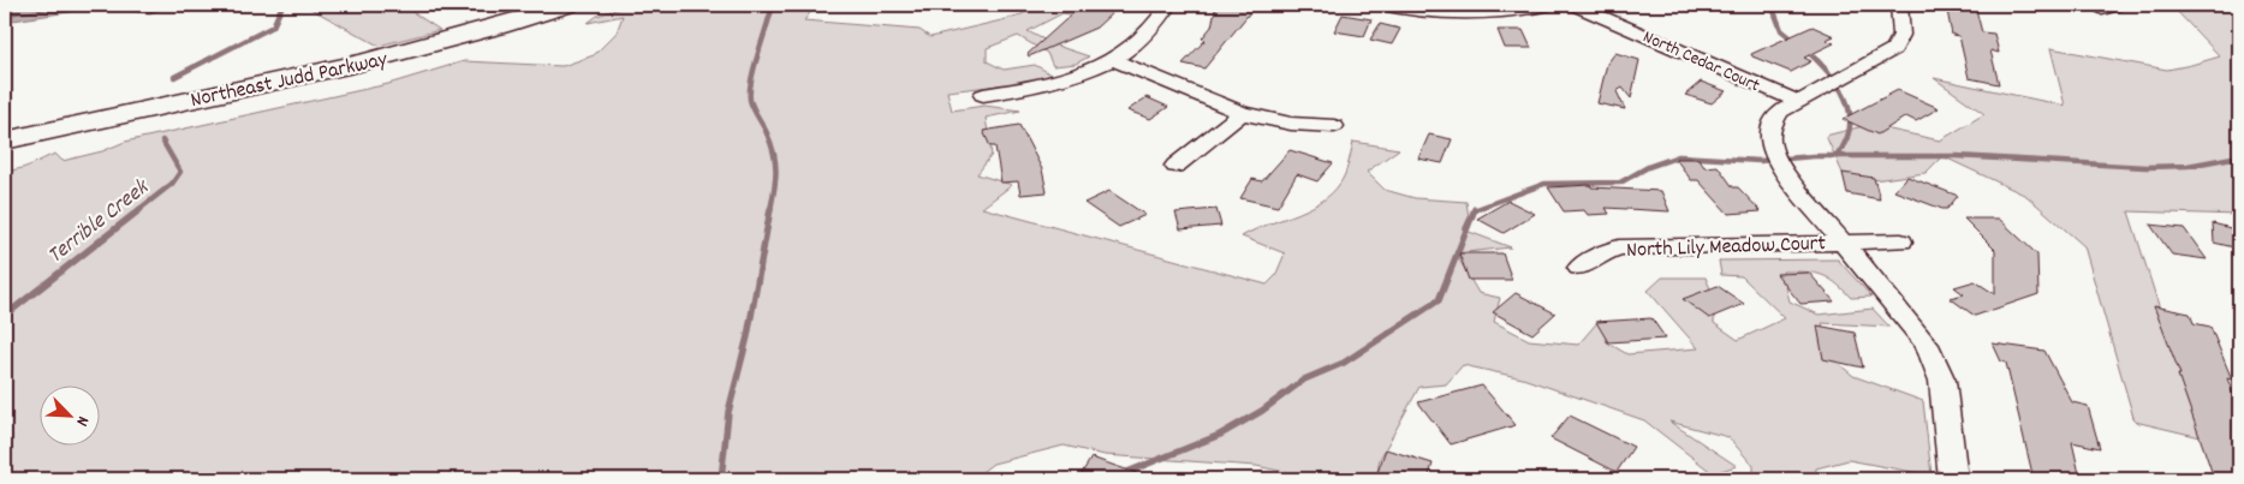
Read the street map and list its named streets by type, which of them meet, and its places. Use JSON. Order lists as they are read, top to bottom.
{
  "streets": {
    "highway": ["Northeast Judd Parkway"],
    "street": ["North Cedar Court", "North Lily Meadow Court"]
  },
  "water": ["Terrible Creek"],
  "north": "bottom right"
}
